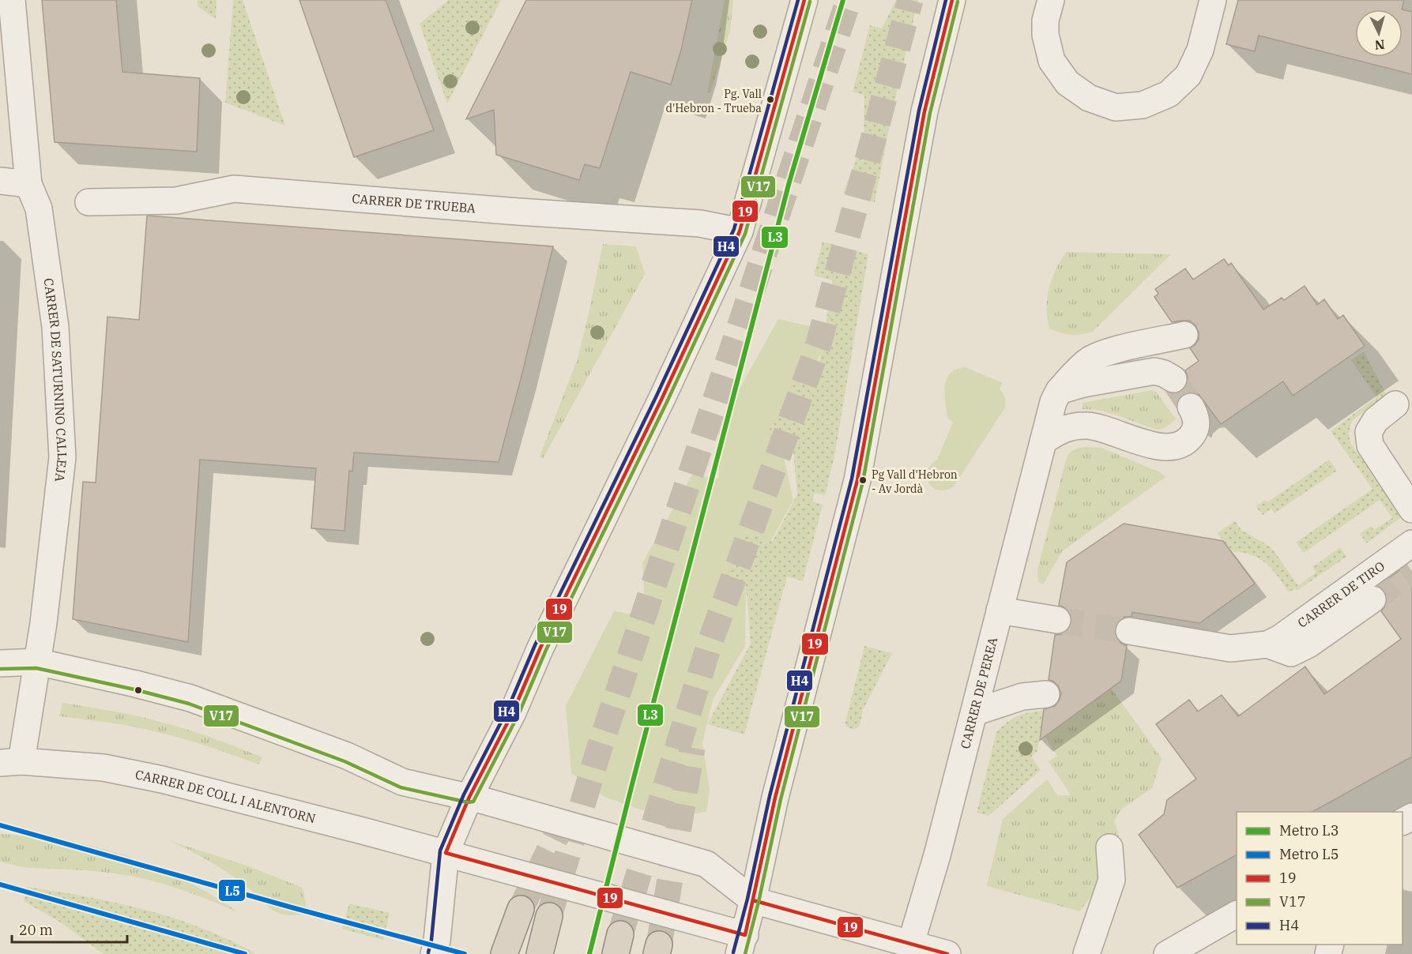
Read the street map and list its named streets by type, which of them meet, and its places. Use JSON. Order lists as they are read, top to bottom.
{
  "streets": {
    "street": [
      "CARRER DE TRUEBA",
      "CARRER DE SATURNINO CALLEJA",
      "CARRER DE TIRO",
      "CARRER DE PEREA",
      "CARRER DE COLL I ALENTORN"
    ]
  },
  "crossings": [
    ["CARRER DE SATURNINO CALLEJA", "CARRER DE COLL I ALENTORN"]
  ],
  "places": ["Pg. Vall d'Hebron - Trueba", "Pg Vall d'Hebron - Av Jordà"],
  "lines": [
    "metro line L3",
    "transit line 19",
    "transit line H4",
    "transit line V17",
    "metro line L5"
  ],
  "legend": [
    "Metro L3",
    "Metro L5",
    "19",
    "V17",
    "H4"
  ],
  "scale_bar": "20 m",
  "north": "bottom"
}
